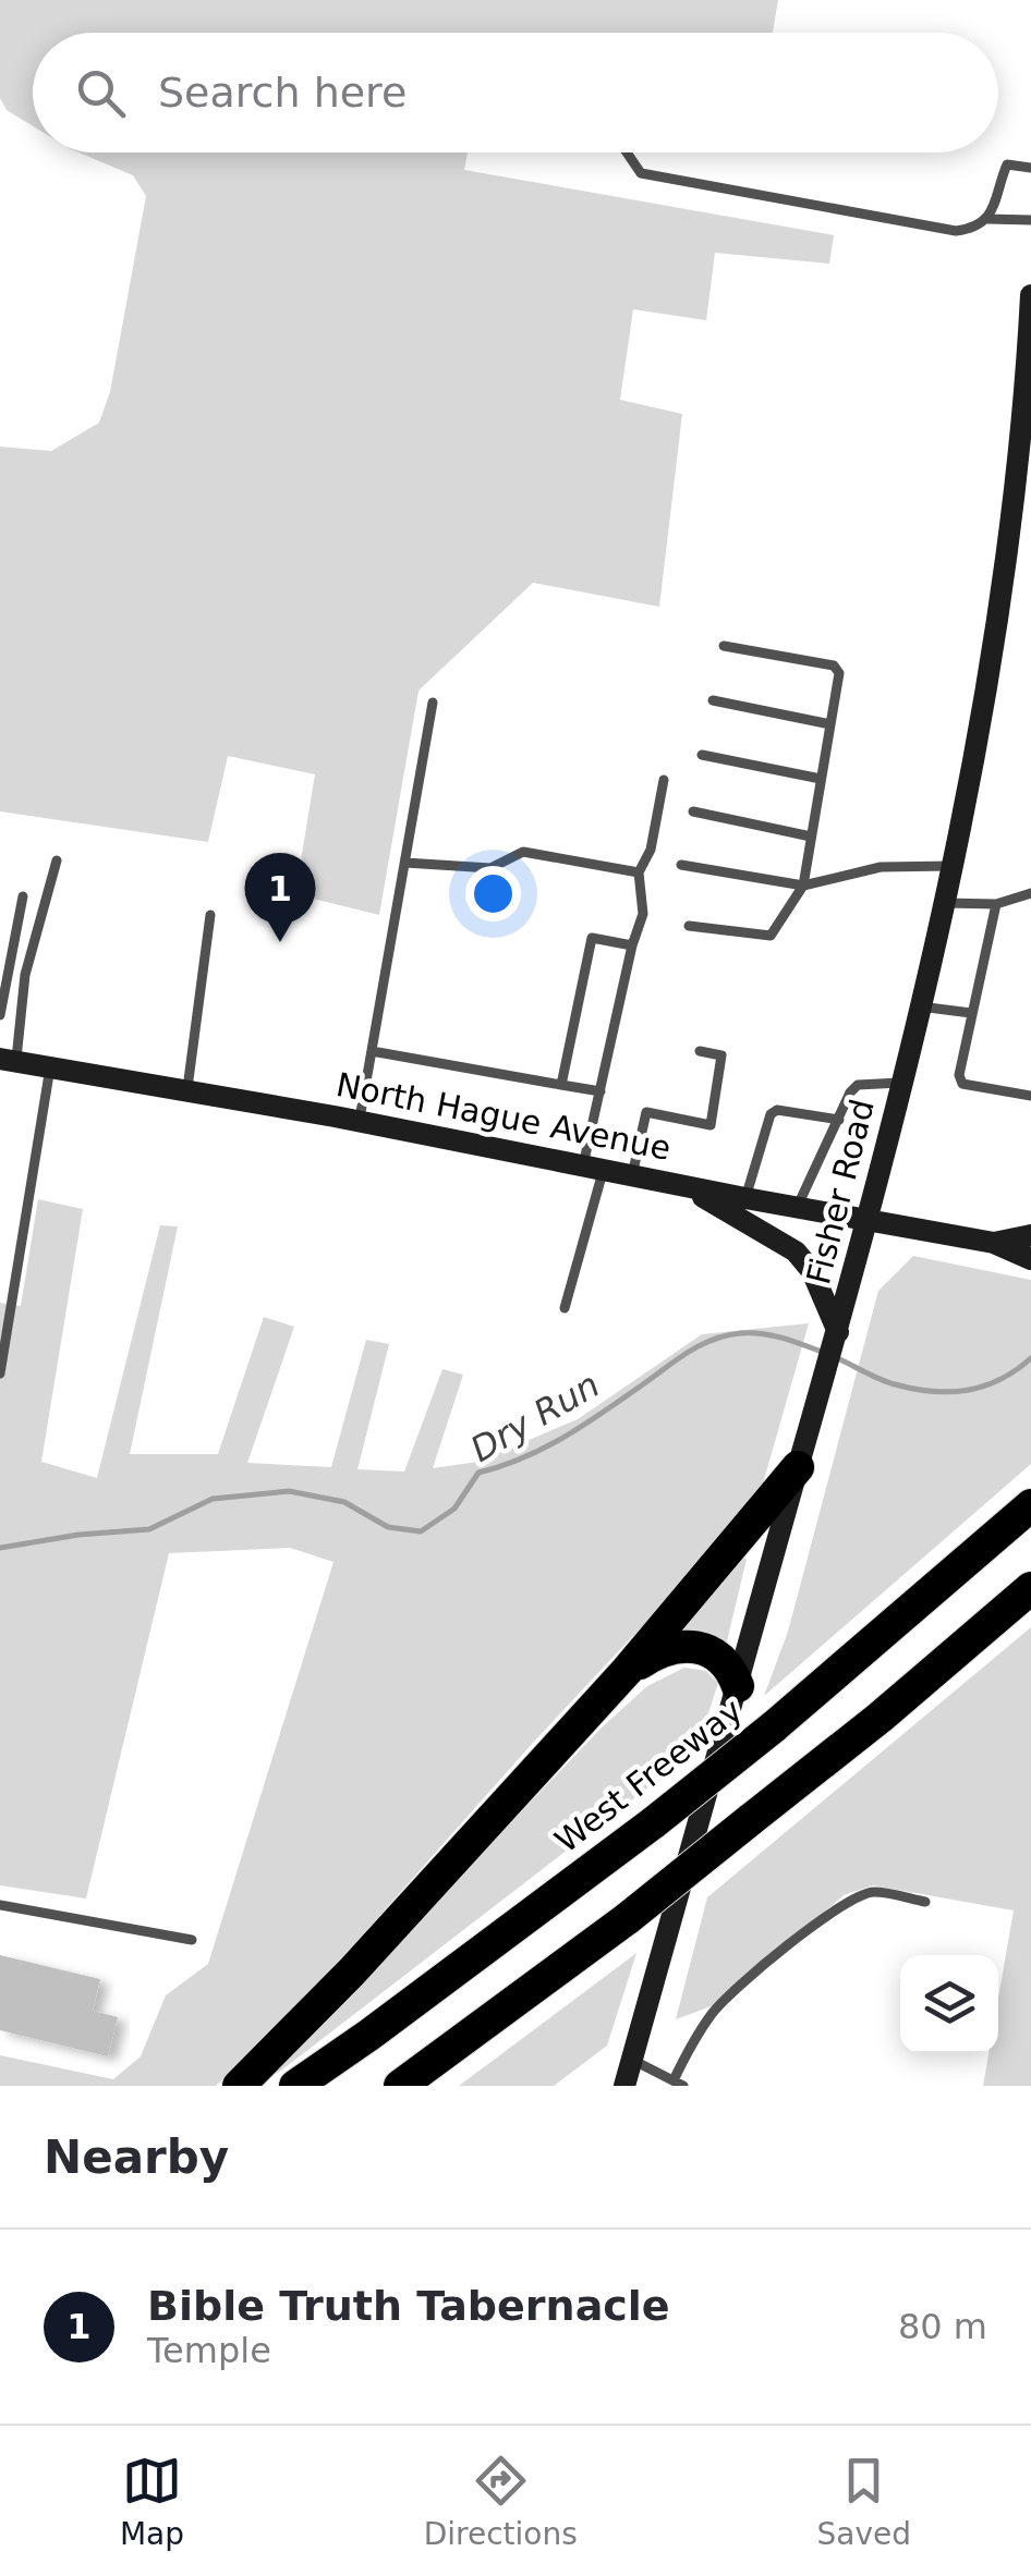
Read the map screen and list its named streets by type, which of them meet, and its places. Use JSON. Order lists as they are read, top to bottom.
{
  "streets": {
    "highway": ["West Freeway"],
    "main road": ["North Hague Avenue", "Fisher Road"]
  },
  "crossings": [
    ["North Hague Avenue", "Fisher Road"]
  ],
  "water": ["Dry Run"],
  "page": {
    "search": "Search here",
    "pins": "1",
    "heading": "Nearby",
    "list": [
      {
        "mark": "1",
        "name": "Bible Truth Tabernacle",
        "note": "Temple",
        "value": "80 m"
      }
    ],
    "nav": ["Map", "Directions", "Saved"]
  }
}
